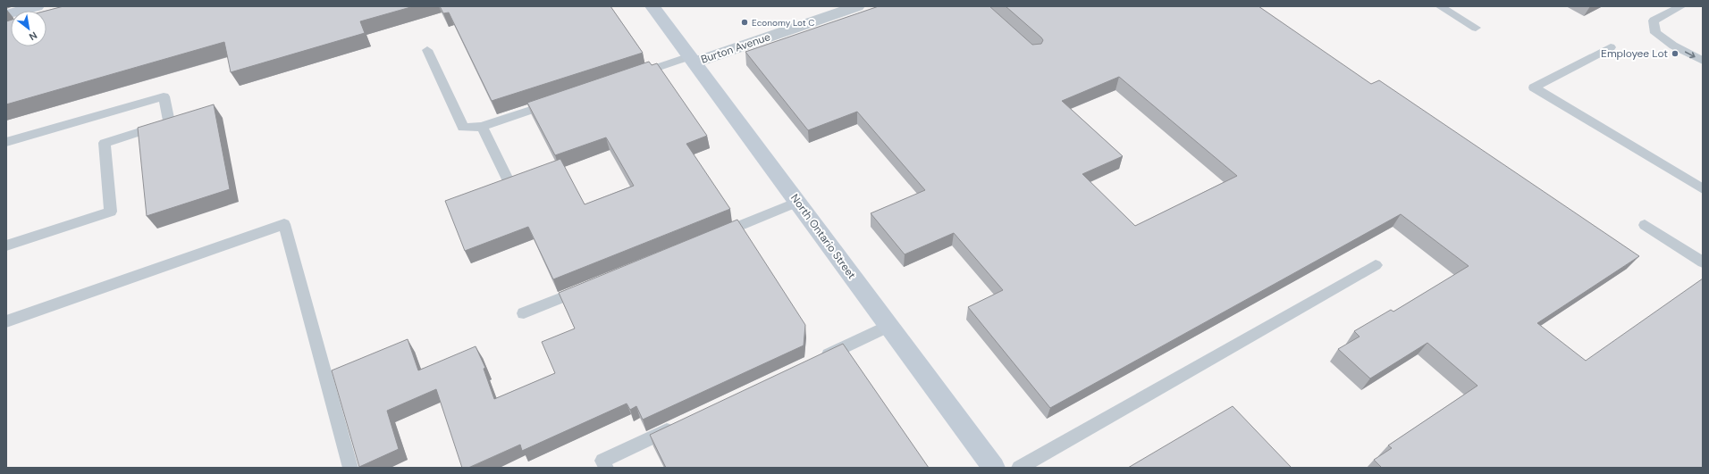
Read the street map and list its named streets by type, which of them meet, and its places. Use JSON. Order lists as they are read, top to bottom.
{
  "streets": {
    "street": ["Burton Avenue", "North Ontario Street"]
  },
  "crossings": [
    ["Burton Avenue", "North Ontario Street"]
  ],
  "places": ["Economy Lot C", "Employee Lot"],
  "north": "bottom right"
}
